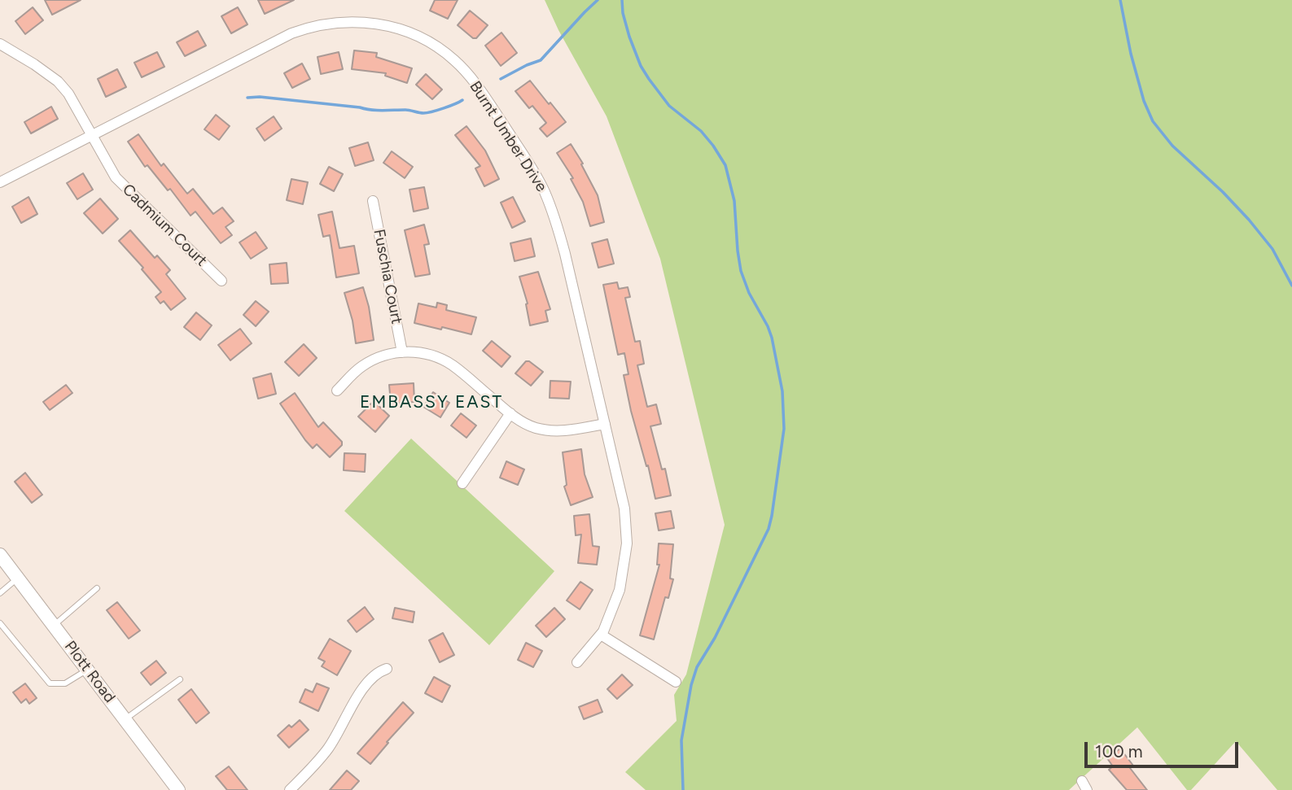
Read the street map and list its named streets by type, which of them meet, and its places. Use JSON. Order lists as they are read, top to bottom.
{
  "streets": {
    "street": [
      "Burnt Umber Drive",
      "Cadmium Court",
      "Fuschia Court",
      "Plott Road"
    ]
  },
  "crossings": [
    ["Burnt Umber Drive", "Cadmium Court"]
  ],
  "districts": ["EMBASSY EAST"],
  "scale_bar": "100 m"
}
